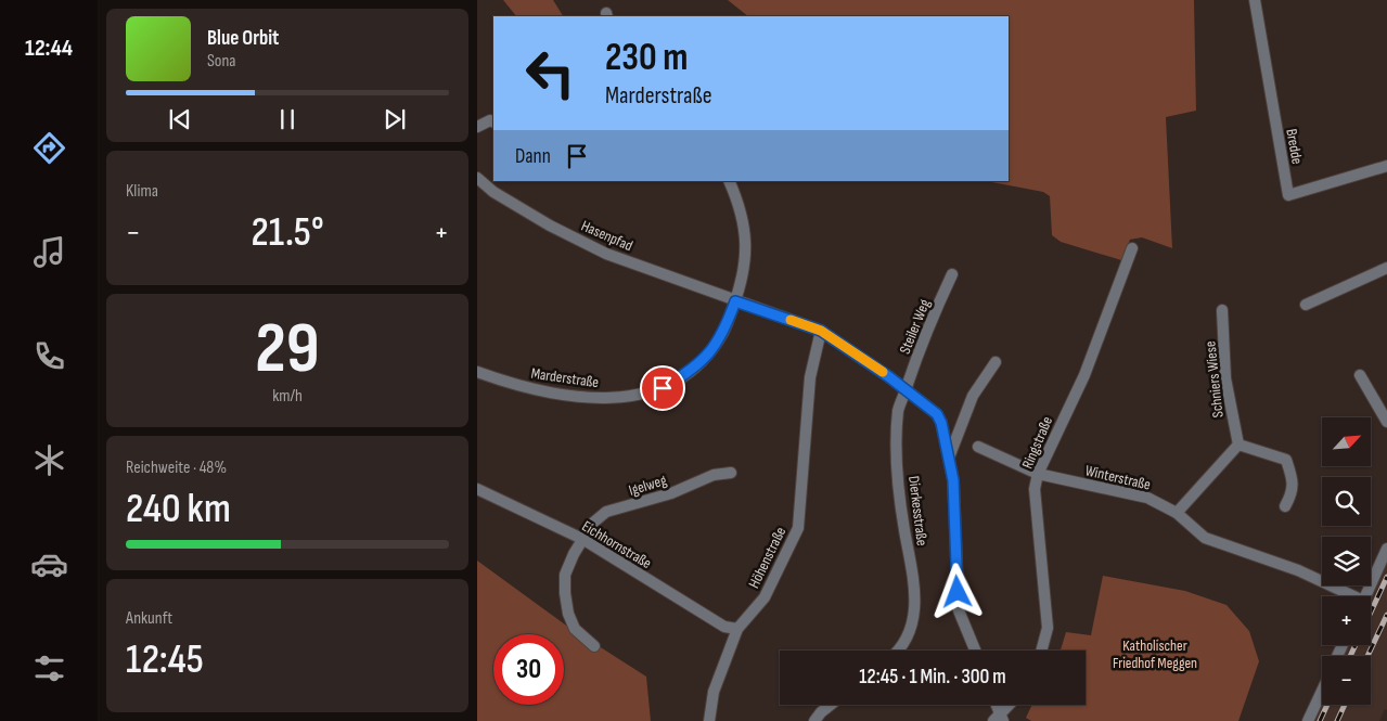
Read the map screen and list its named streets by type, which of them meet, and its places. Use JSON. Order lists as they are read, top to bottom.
{
  "streets": {
    "street": [
      "Bredde",
      "Hasenpfad",
      "Steiler Weg",
      "Marderstraße",
      "Schniers Wiese",
      "Ringstraße",
      "Winterstraße",
      "Igelweg",
      "Dierkesstraße",
      "Eichhornstraße",
      "Höhenstraße"
    ]
  },
  "crossings": [
    ["Hasenpfad", "Steiler Weg"],
    ["Hasenpfad", "Marderstraße"],
    ["Hasenpfad", "Dierkesstraße"],
    ["Hasenpfad", "Höhenstraße"],
    ["Steiler Weg", "Dierkesstraße"],
    ["Ringstraße", "Winterstraße"],
    ["Igelweg", "Eichhornstraße"],
    ["Eichhornstraße", "Höhenstraße"]
  ],
  "parks": ["Katholischer Friedhof Meggen"],
  "north": "top right",
  "page": {
    "tabs": "12:44",
    "song": ["Blue Orbit", "Sona"],
    "turn": ["230 m", "Marderstraße"],
    "then": "Dann",
    "tile": [
      "Klima",
      ["29", "km/h"],
      ["Reichweite · 48%", "240 km"],
      ["Ankunft", "12:45"]
    ],
    "heat": ["−", "21.5°", "+"],
    "map_buttons": ["+", "−"],
    "limit": "30",
    "trip": "12:45 · 1 Min. · 300 m"
  }
}
